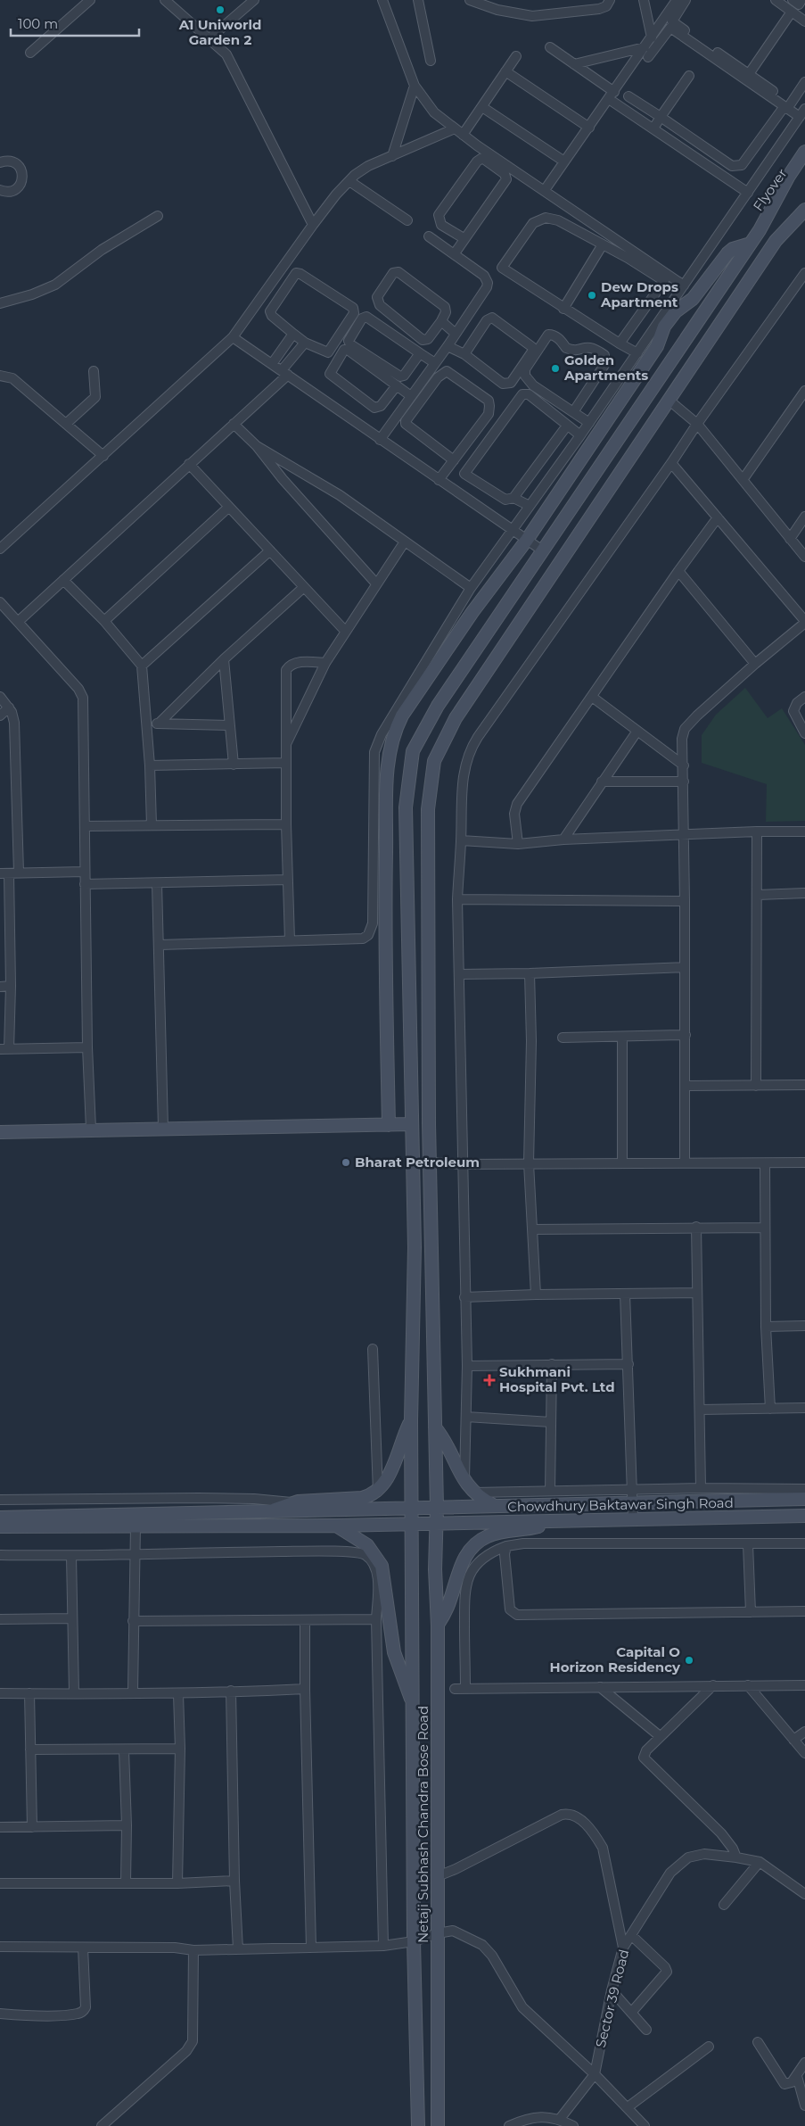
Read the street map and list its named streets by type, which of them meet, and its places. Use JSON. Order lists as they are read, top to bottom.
{
  "streets": {
    "main road": ["Flyover", "Chowdhury Baktawar Singh Road", "Netaji Subhash Chandra Bose Road"],
    "street": ["Sector 39 Road"]
  },
  "crossings": [
    ["Flyover", "Netaji Subhash Chandra Bose Road"],
    ["Chowdhury Baktawar Singh Road", "Netaji Subhash Chandra Bose Road"]
  ],
  "places": {
    "other": [
      "A1 Uniworld Garden 2",
      "Dew Drops Apartment",
      "Golden Apartments",
      "Bharat Petroleum",
      "Capital O Horizon Residency"
    ],
    "health": ["Sukhmani Hospital Pvt. Ltd"]
  },
  "scale_bar": "100 m"
}
